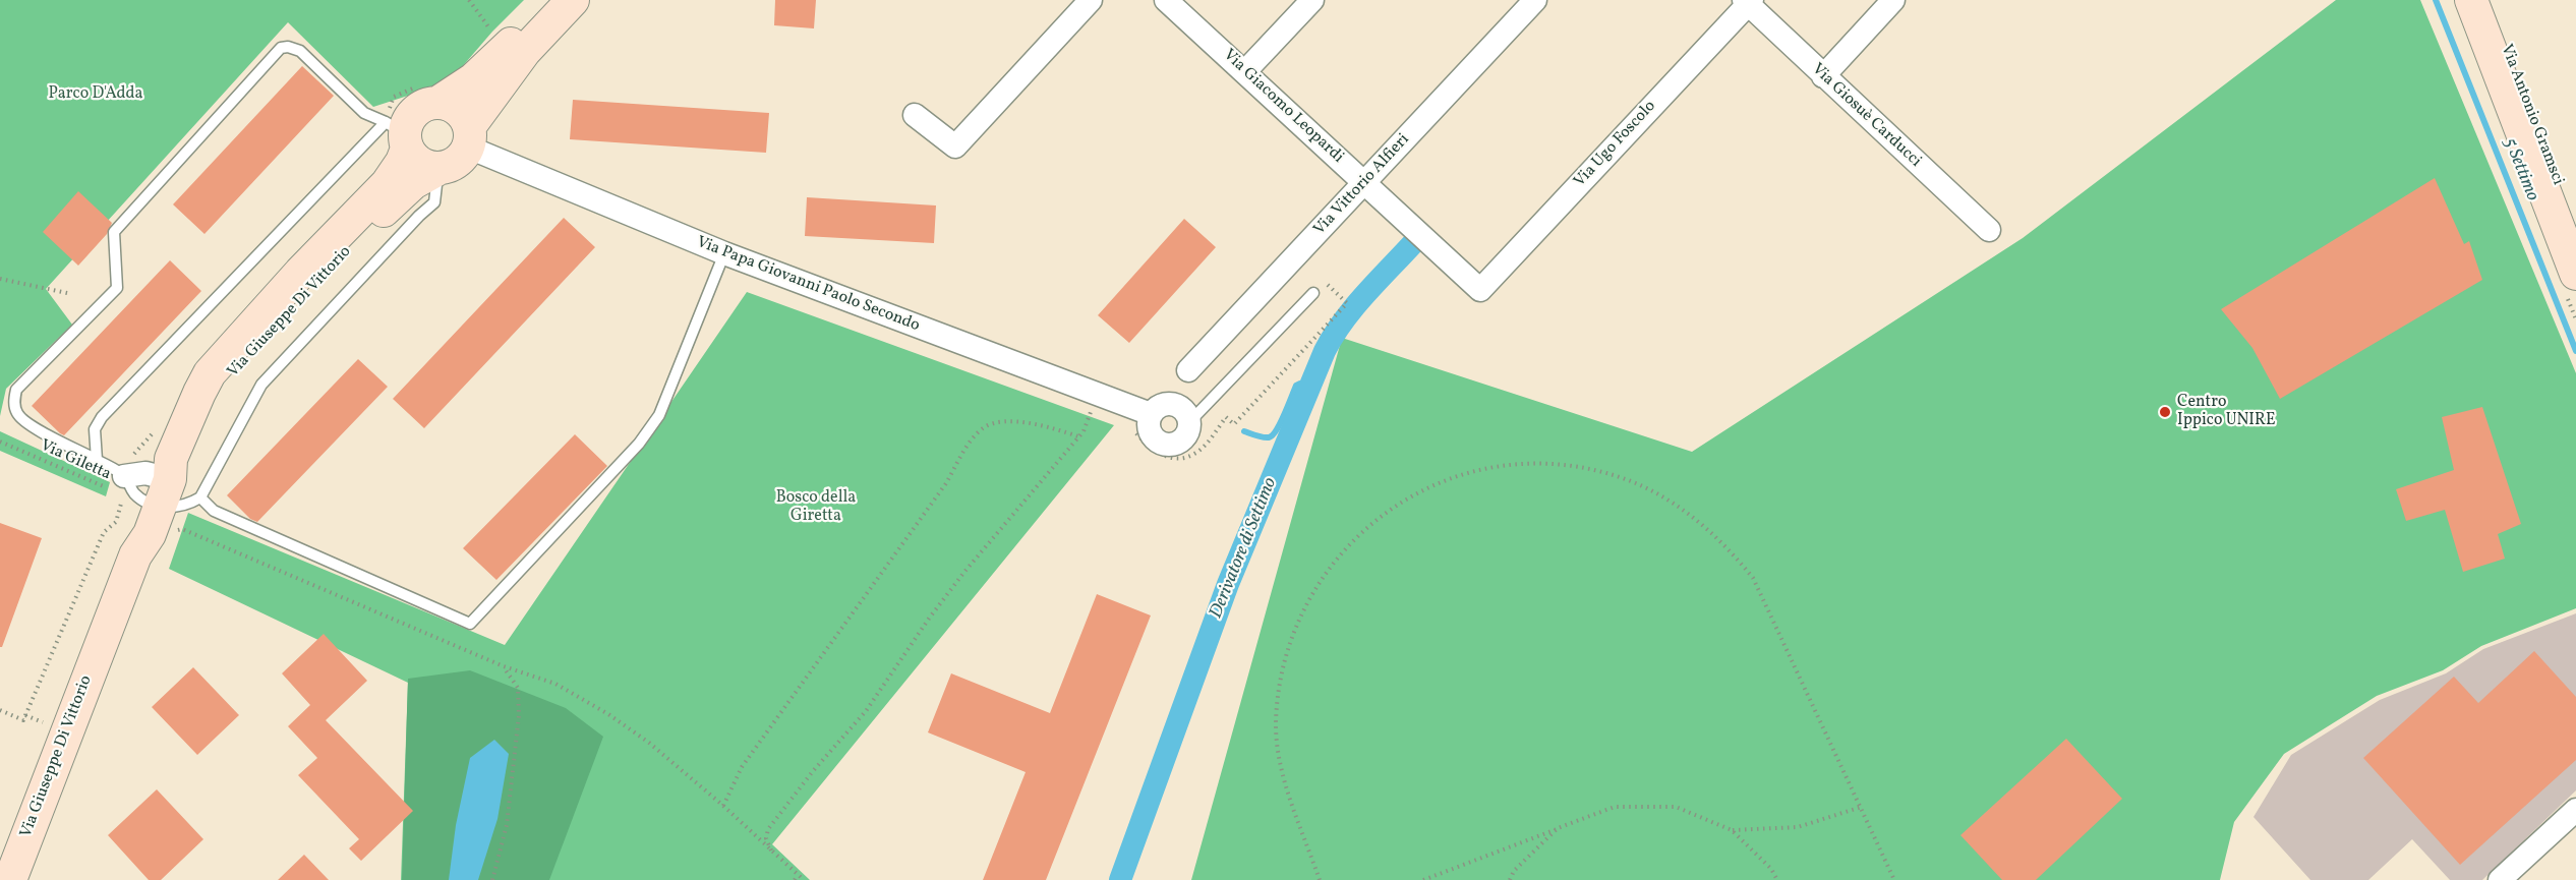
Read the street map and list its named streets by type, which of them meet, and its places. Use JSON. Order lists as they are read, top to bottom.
{
  "streets": {
    "street": [
      "Via Giacomo Leopardi",
      "Via Antonio Gramsci",
      "Via Giosuè Carducci",
      "Via Ugo Foscolo",
      "Via Vittorio Alfieri",
      "Via Papa Giovanni Paolo Secondo",
      "Via Giuseppe Di Vittorio"
    ],
    "path": ["Via Giletta"]
  },
  "crossings": [
    ["Via Giacomo Leopardi", "Via Ugo Foscolo"],
    ["Via Giacomo Leopardi", "Via Vittorio Alfieri"],
    ["Via Giosuè Carducci", "Via Ugo Foscolo"],
    ["Via Papa Giovanni Paolo Secondo", "Via Giuseppe Di Vittorio"],
    ["Via Giuseppe Di Vittorio", "Via Giletta"]
  ],
  "water": ["5 Settimo", "Derivatore di Settimo"],
  "parks": ["Parco D'Adda", "Bosco della Giretta"],
  "places": ["Centro Ippico UNIRE"]
}
